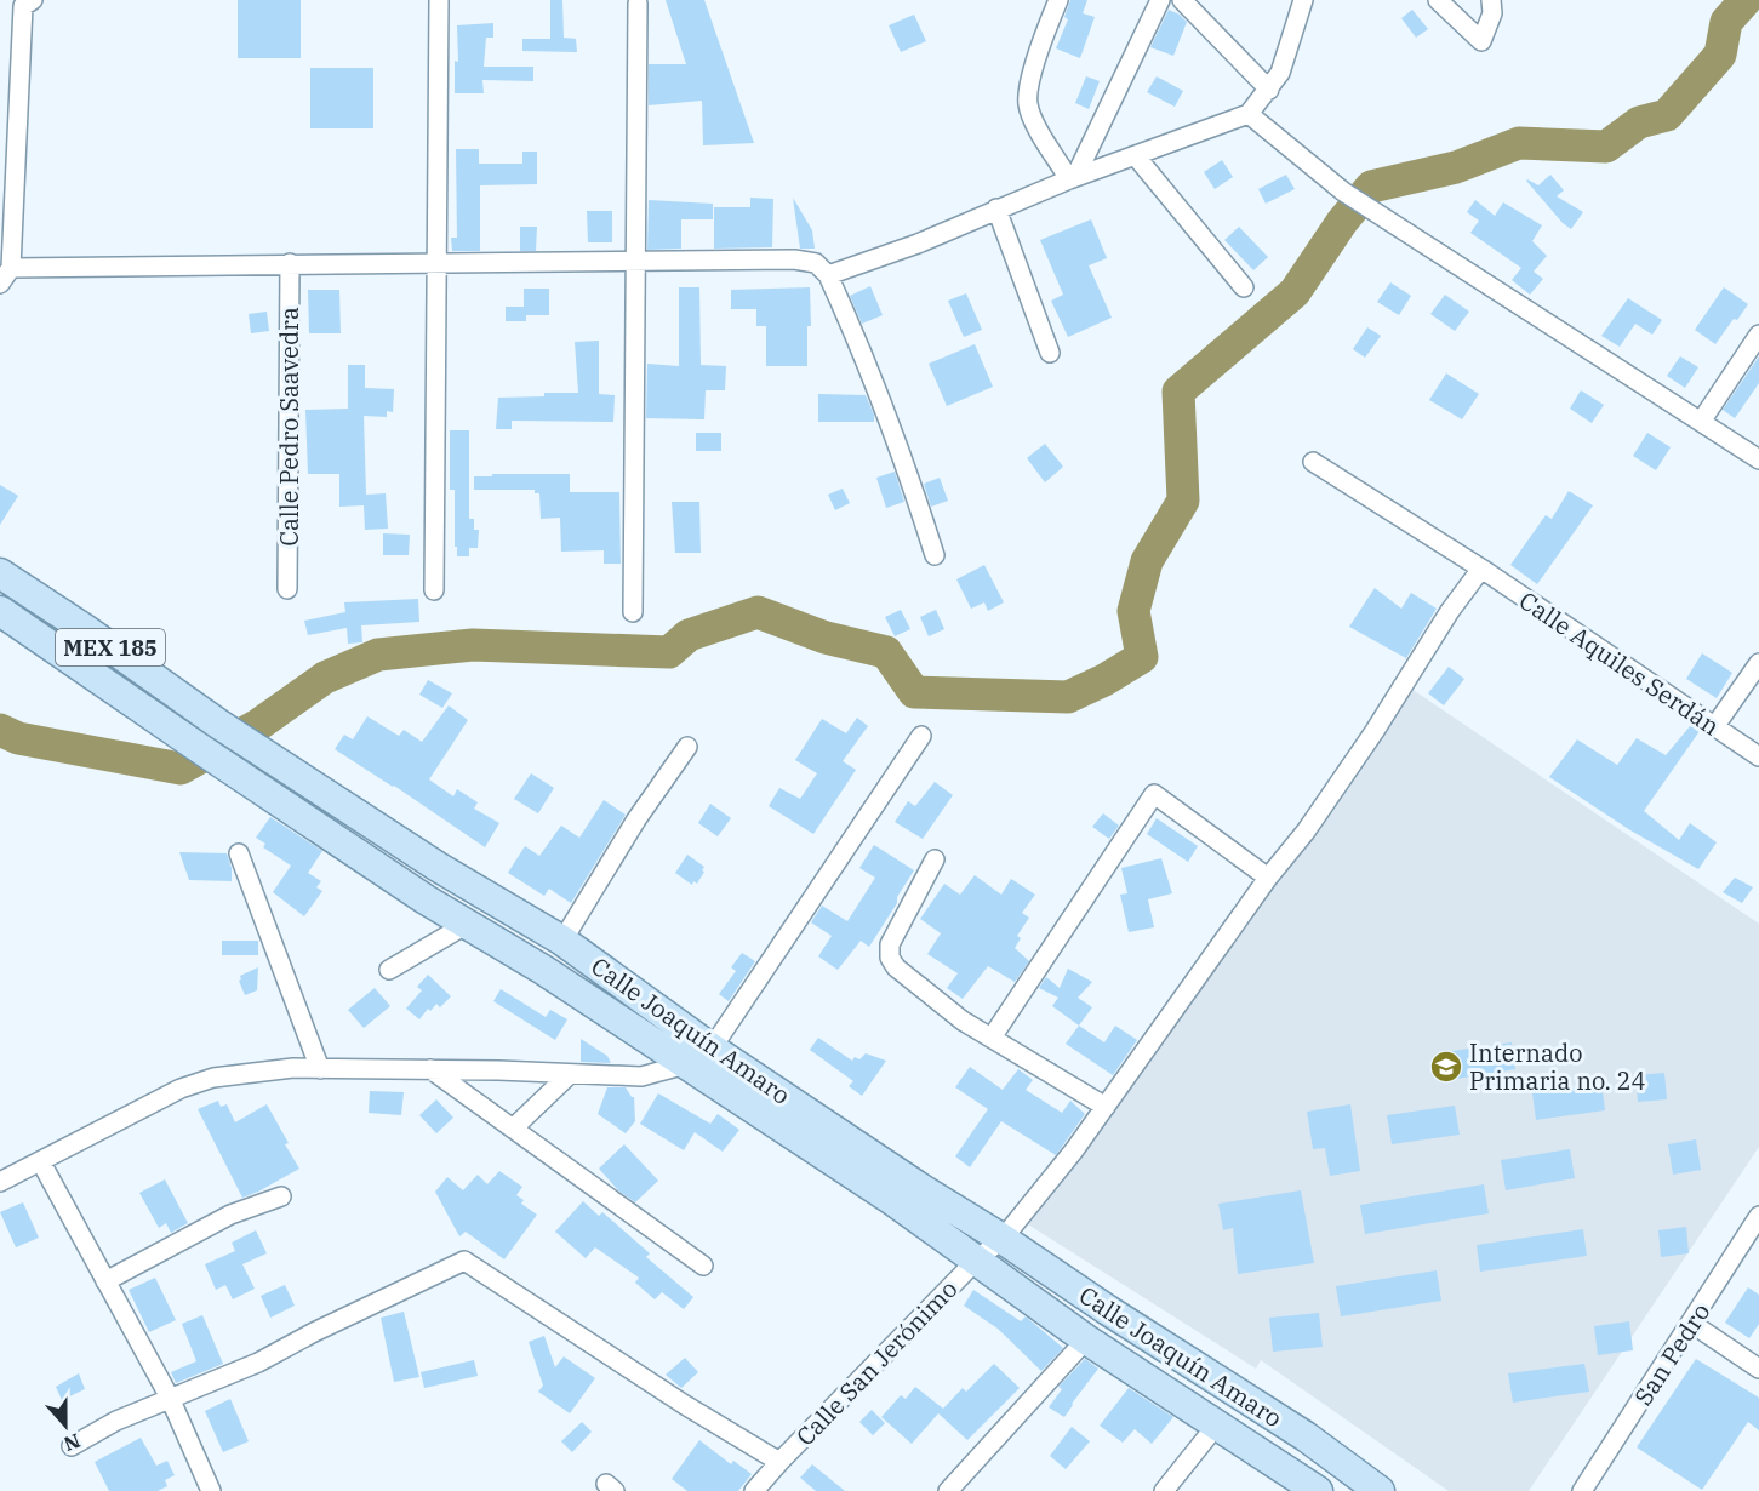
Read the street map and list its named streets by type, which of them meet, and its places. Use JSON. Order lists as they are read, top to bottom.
{
  "streets": {
    "main road": ["MEX 185", "Calle Joaquín Amaro"],
    "street": [
      "Calle Pedro Saavedra",
      "Calle Aquiles Serdán",
      "San Pedro",
      "Calle San Jerónimo"
    ]
  },
  "crossings": [
    ["Calle Aquiles Serdán", "Calle San Jerónimo"],
    ["Calle Joaquín Amaro", "Calle San Jerónimo"]
  ],
  "places": {
    "school or university": ["Internado Primaria no. 24"]
  },
  "north": "bottom"
}
